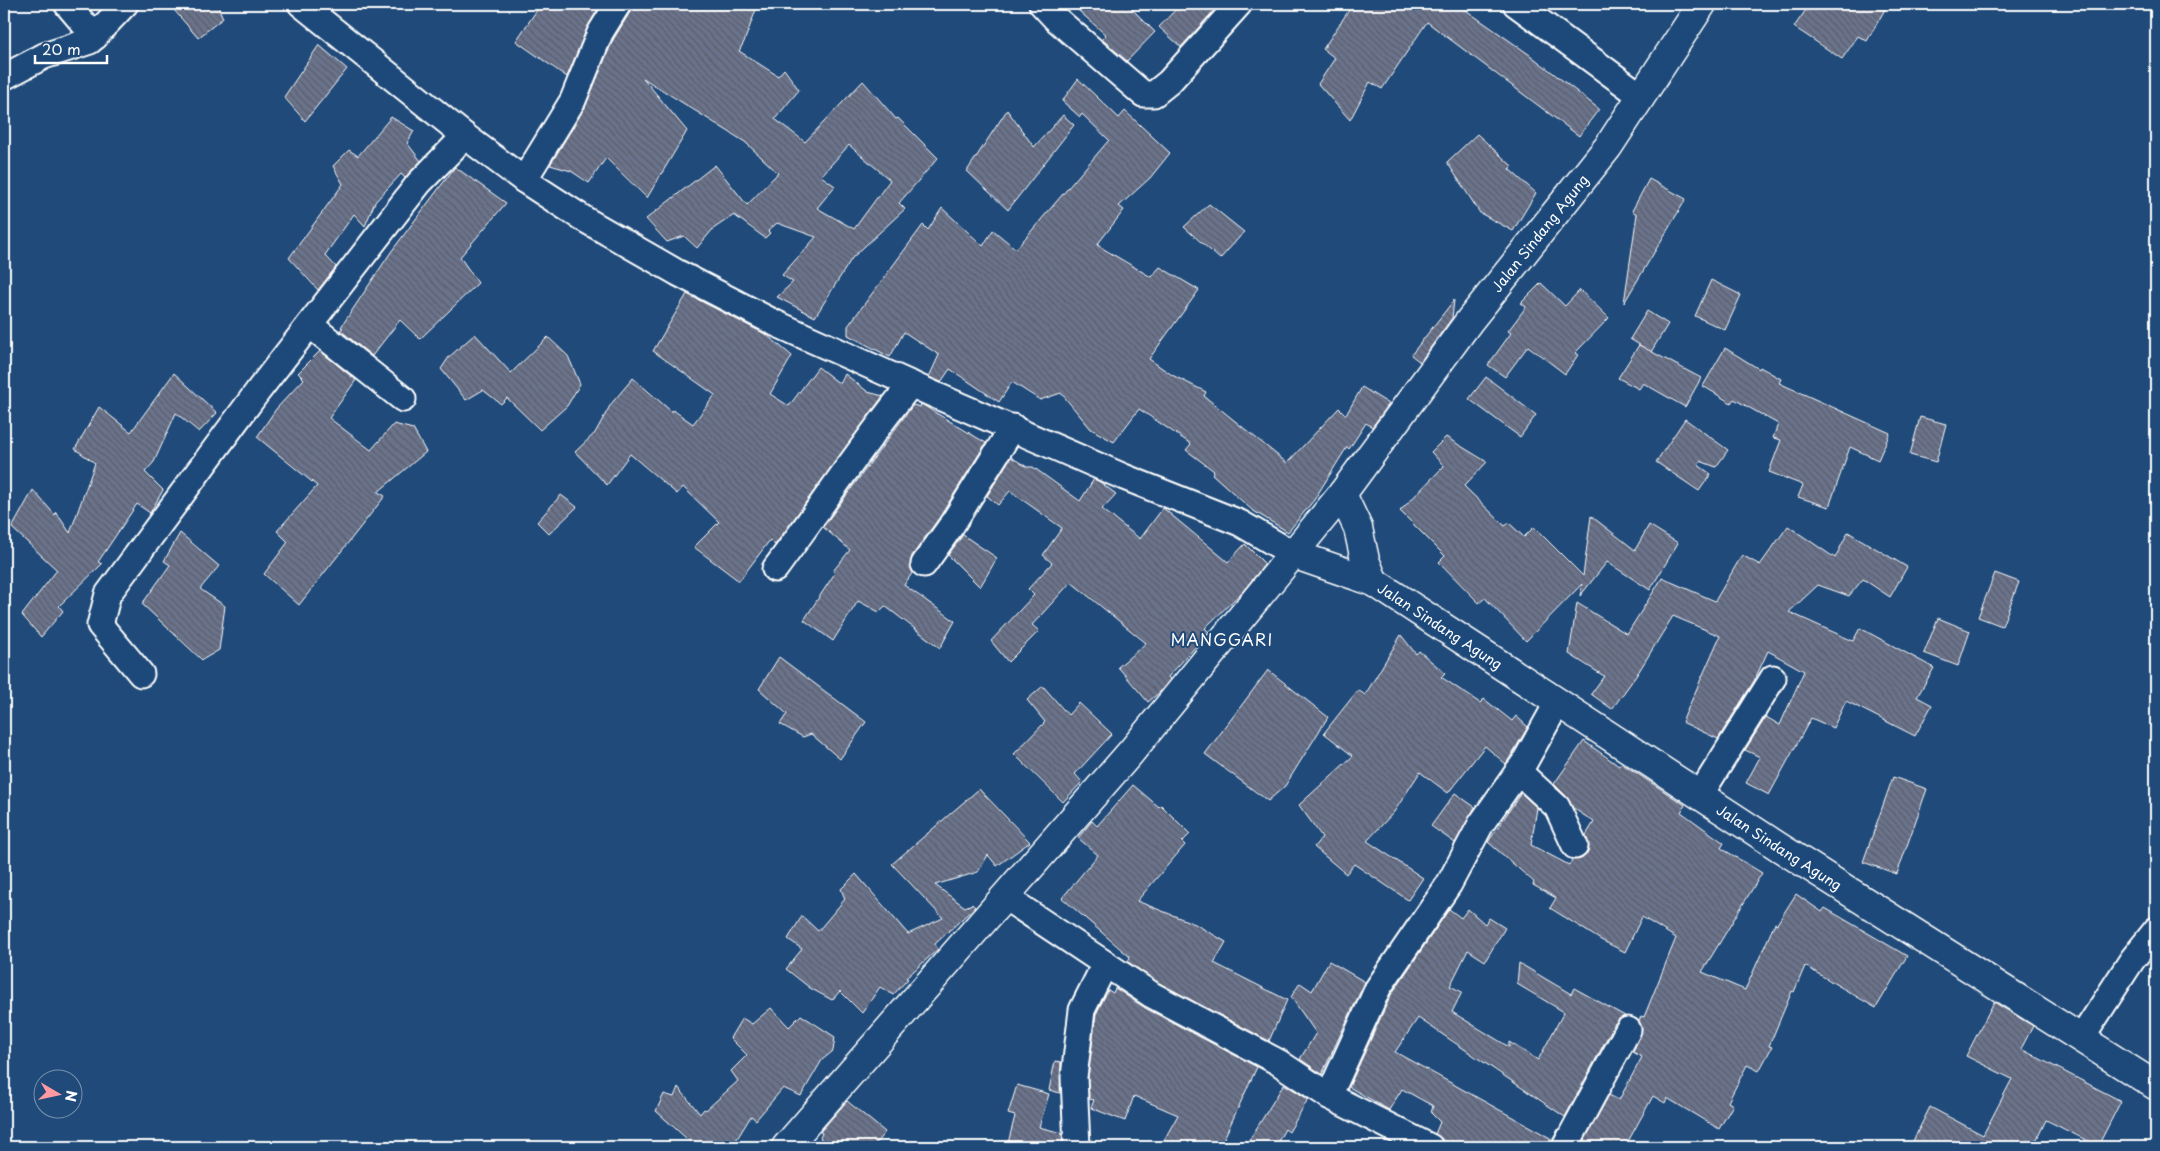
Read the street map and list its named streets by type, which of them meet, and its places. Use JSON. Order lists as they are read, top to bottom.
{
  "streets": {
    "main road": ["Jalan Sindang Agung"]
  },
  "districts": ["MANGGARI"],
  "scale_bar": "20 m",
  "north": "right"
}
